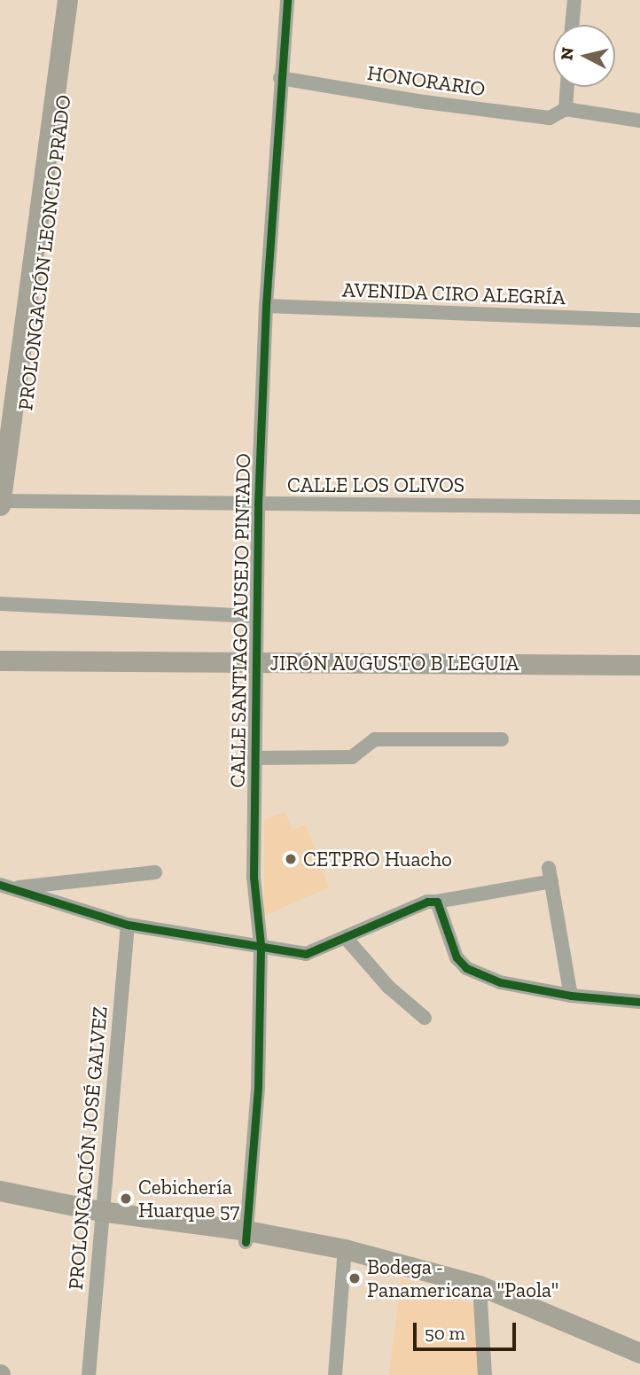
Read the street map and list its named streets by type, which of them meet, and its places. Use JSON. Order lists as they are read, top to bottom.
{
  "streets": {
    "street": [
      "HONORARIO",
      "PROLONGACIÓN LEONCIO PRADO",
      "AVENIDA CIRO ALEGRÍA",
      "CALLE LOS OLIVOS",
      "CALLE SANTIAGO AUSEJO PINTADO",
      "JIRÓN AUGUSTO B LEGUIA",
      "PROLONGACIÓN JOSÉ GALVEZ"
    ]
  },
  "crossings": [
    ["HONORARIO", "CALLE SANTIAGO AUSEJO PINTADO"],
    ["PROLONGACIÓN LEONCIO PRADO", "CALLE LOS OLIVOS"],
    ["AVENIDA CIRO ALEGRÍA", "CALLE SANTIAGO AUSEJO PINTADO"],
    ["CALLE LOS OLIVOS", "CALLE SANTIAGO AUSEJO PINTADO"],
    ["CALLE SANTIAGO AUSEJO PINTADO", "JIRÓN AUGUSTO B LEGUIA"]
  ],
  "places": ["CETPRO Huacho", "Cebichería Huarque 57", "Bodega - Panamericana \"Paola\""],
  "scale_bar": "50 m",
  "north": "left"
}
